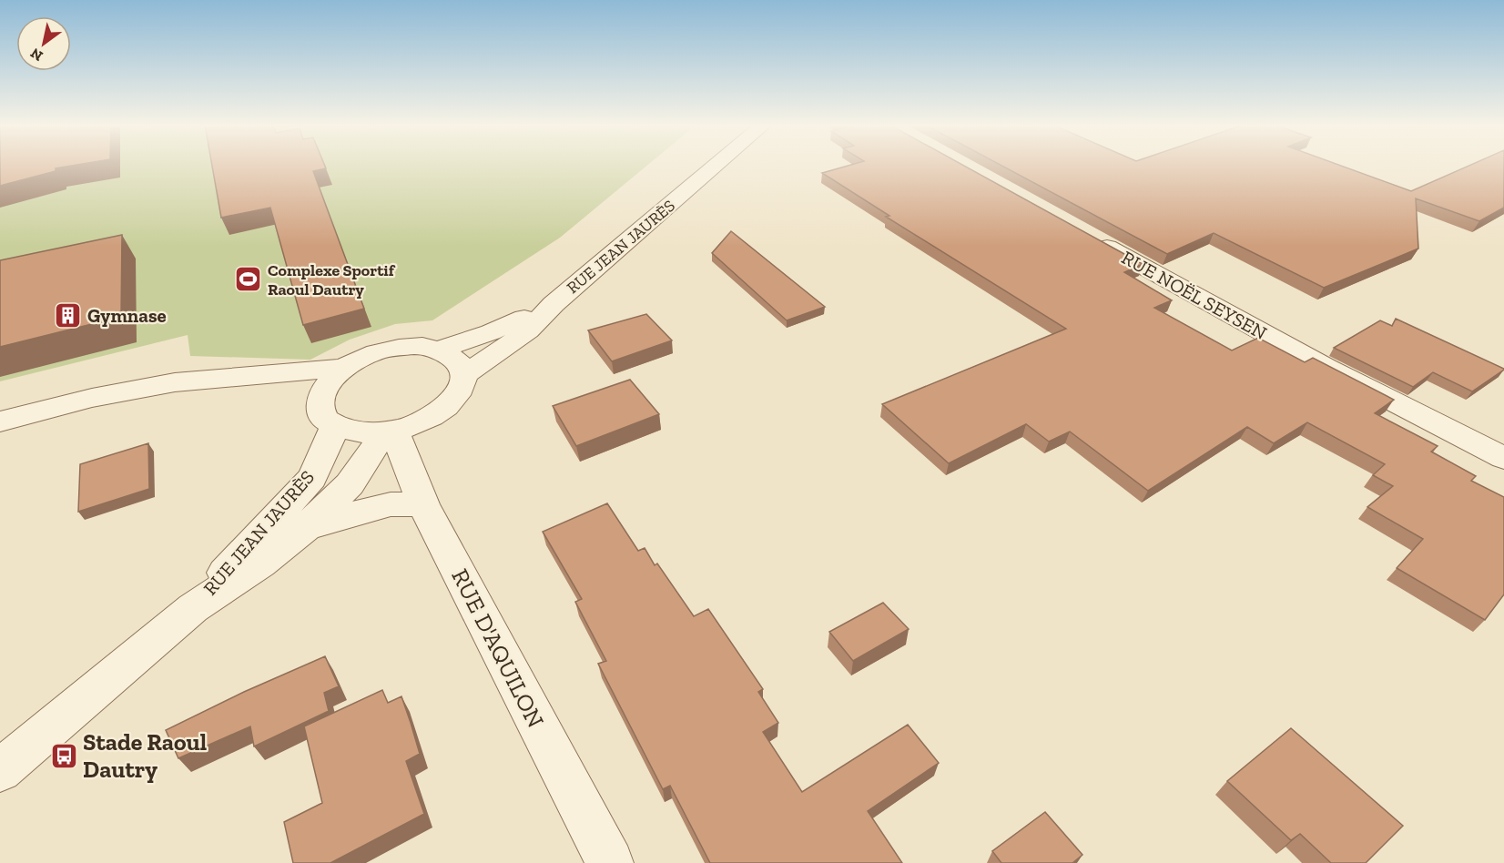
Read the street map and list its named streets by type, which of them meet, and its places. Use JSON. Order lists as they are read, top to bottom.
{
  "streets": {
    "street": ["RUE JEAN JAURÈS", "RUE NOËL SEYSEN", "RUE D'AQUILON"]
  },
  "crossings": [
    ["RUE JEAN JAURÈS", "RUE D'AQUILON"]
  ],
  "places": {
    "sports": ["Complexe Sportif Raoul Dautry"],
    "building": ["Gymnase"],
    "bus stop": ["Stade Raoul Dautry"]
  },
  "north": "bottom left"
}
